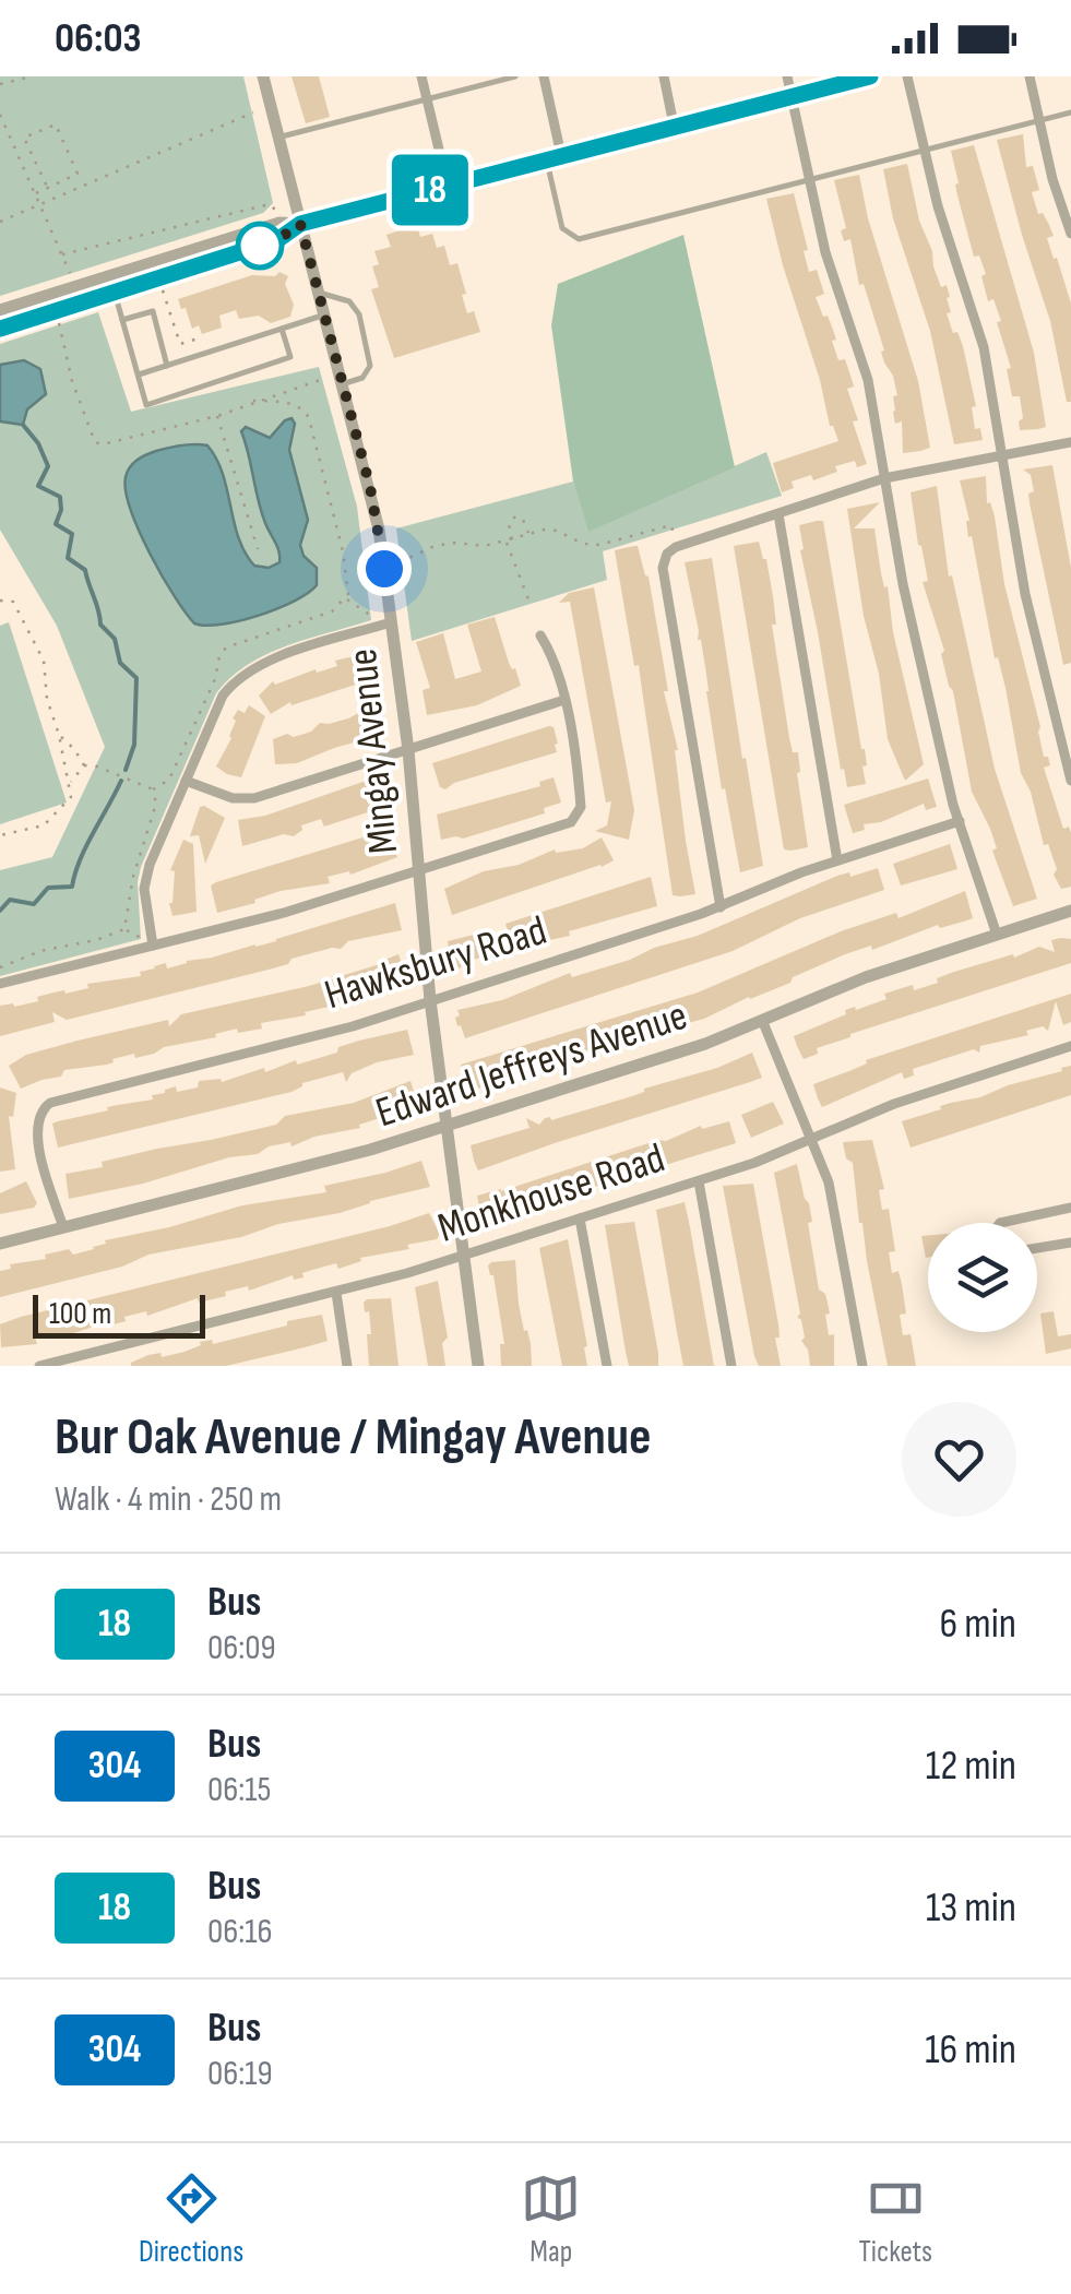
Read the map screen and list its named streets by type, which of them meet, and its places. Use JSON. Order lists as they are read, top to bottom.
{
  "streets": {
    "street": [
      "Mingay Avenue",
      "Hawksbury Road",
      "Edward Jeffreys Avenue",
      "Monkhouse Road"
    ]
  },
  "crossings": [
    ["Mingay Avenue", "Hawksbury Road"],
    ["Mingay Avenue", "Edward Jeffreys Avenue"],
    ["Mingay Avenue", "Monkhouse Road"],
    ["Hawksbury Road", "Edward Jeffreys Avenue"]
  ],
  "lines": ["bus line 18"],
  "scale_bar": "100 m",
  "page": {
    "status": "06:03",
    "on_map": "18",
    "scale": "100 m",
    "heading": ["Bur Oak Avenue / Mingay Avenue", "Walk · 4 min · 250 m"],
    "list": [
      {
        "mark": "18",
        "name": "Bus",
        "note": "06:09",
        "value": "6 min"
      },
      {
        "mark": "304",
        "name": "Bus",
        "note": "06:15",
        "value": "12 min"
      },
      {
        "mark": "18",
        "name": "Bus",
        "note": "06:16",
        "value": "13 min"
      },
      {
        "mark": "304",
        "name": "Bus",
        "note": "06:19",
        "value": "16 min"
      }
    ],
    "tabs": ["Directions", "Map", "Tickets"]
  }
}
